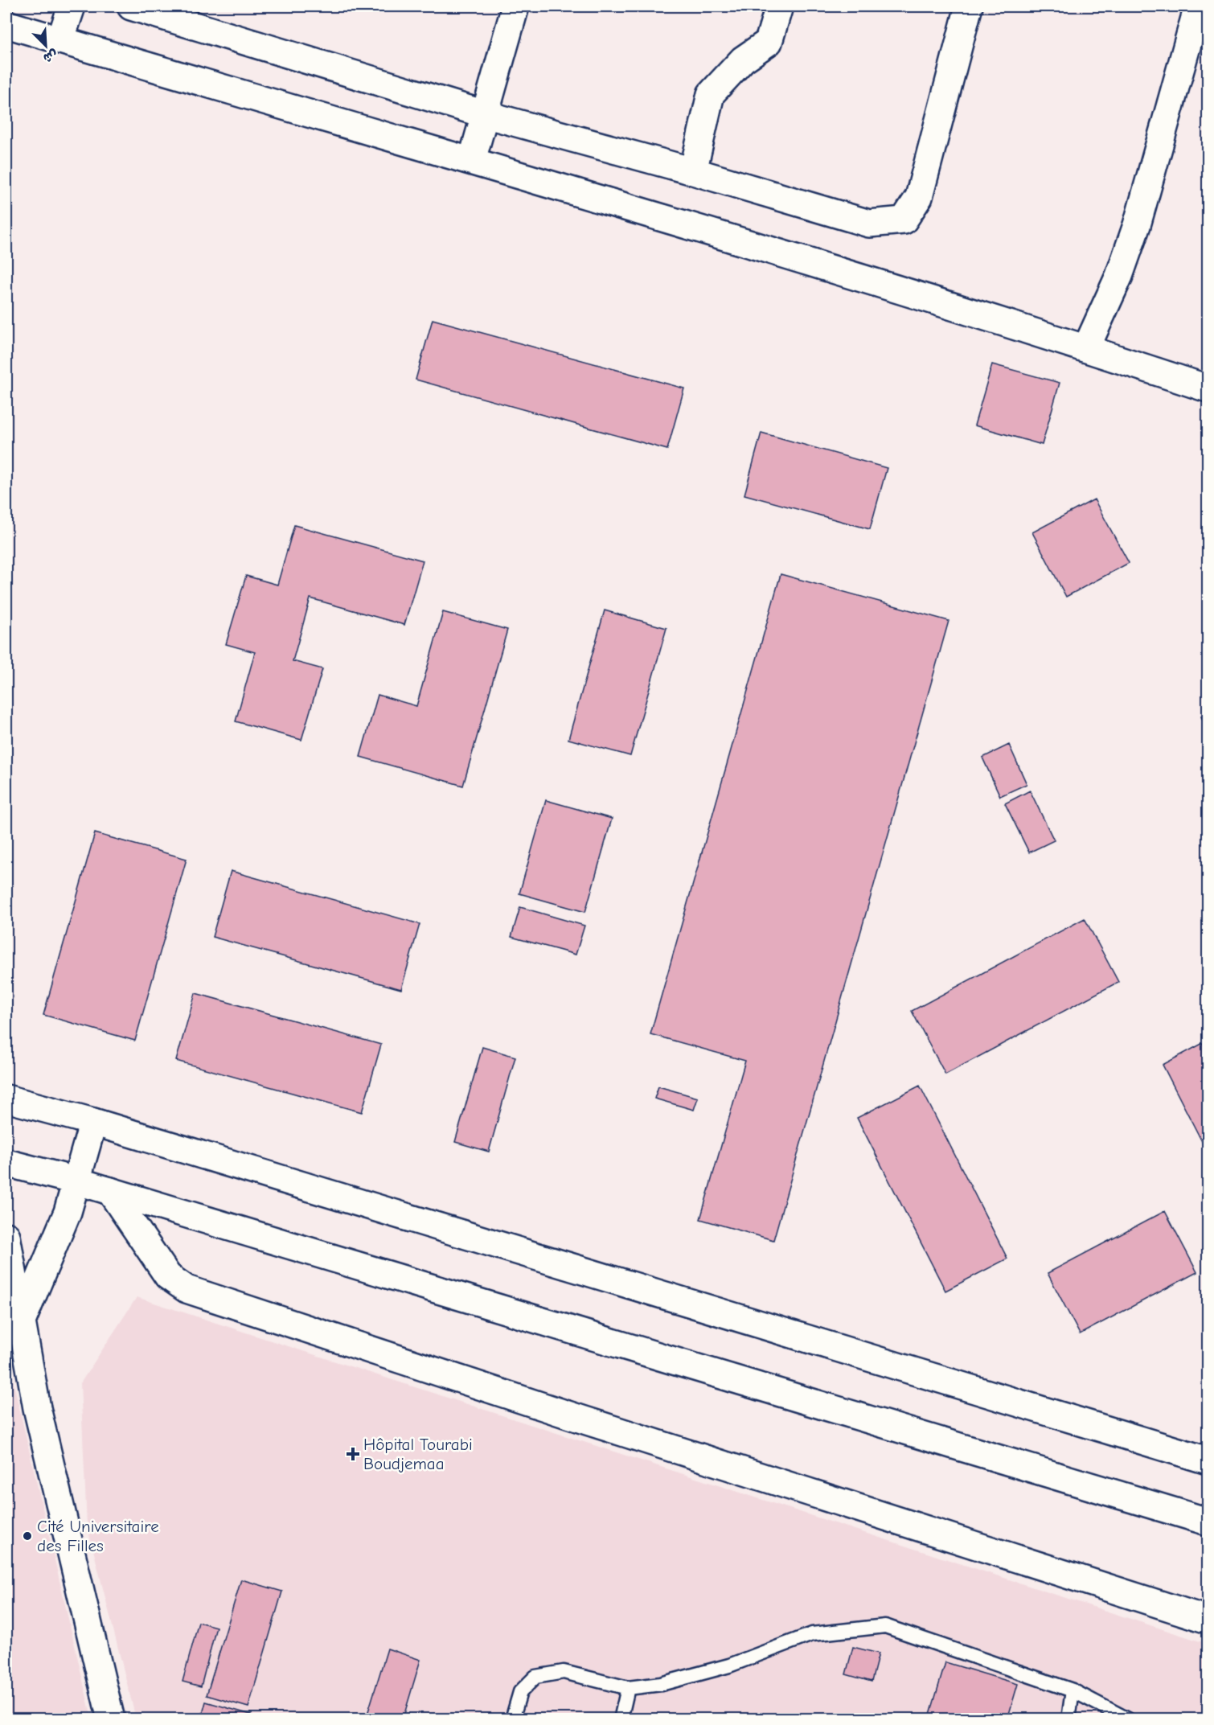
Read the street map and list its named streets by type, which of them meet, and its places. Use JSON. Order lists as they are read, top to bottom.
{
  "places": {
    "health": ["Hôpital Tourabi Boudjemaa"],
    "other": ["Cité Universitaire des Filles"]
  },
  "north": "bottom right"
}
